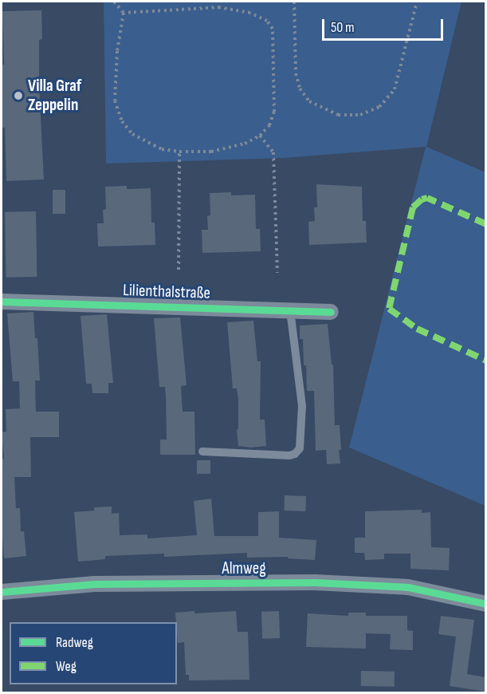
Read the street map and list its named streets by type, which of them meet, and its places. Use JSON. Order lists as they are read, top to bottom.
{
  "streets": {
    "street": ["Lilienthalstraße", "Almweg"]
  },
  "places": ["Villa Graf Zeppelin"],
  "legend": ["Radweg", "Weg"],
  "scale_bar": "50 m"
}
